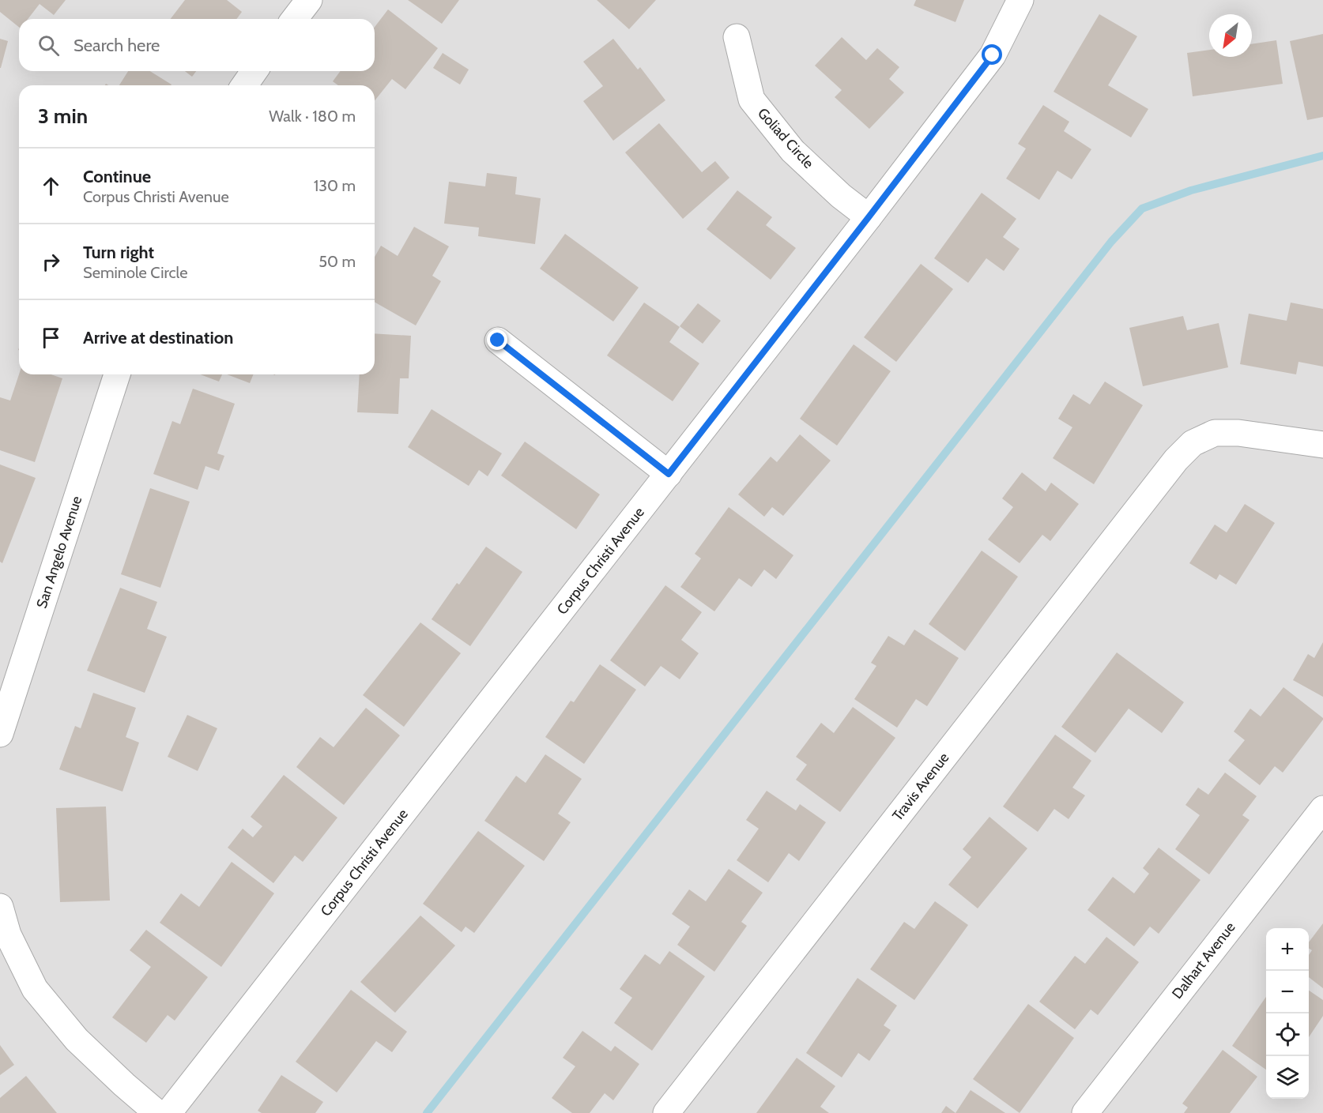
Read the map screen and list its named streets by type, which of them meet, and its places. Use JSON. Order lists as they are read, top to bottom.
{
  "streets": {
    "street": [
      "Goliad Circle",
      "San Angelo Avenue",
      "Corpus Christi Avenue",
      "Travis Avenue",
      "Dalhart Avenue"
    ]
  },
  "crossings": [
    ["Goliad Circle", "Corpus Christi Avenue"]
  ],
  "north": "bottom left",
  "page": {
    "search": "Search here",
    "heading": ["3 min", "Walk · 180 m"],
    "list": [
      ["Continue", "Corpus Christi Avenue", "130 m"],
      ["Turn right", "Seminole Circle", "50 m"],
      "Arrive at destination"
    ],
    "map_buttons": ["+", "−"]
  }
}
